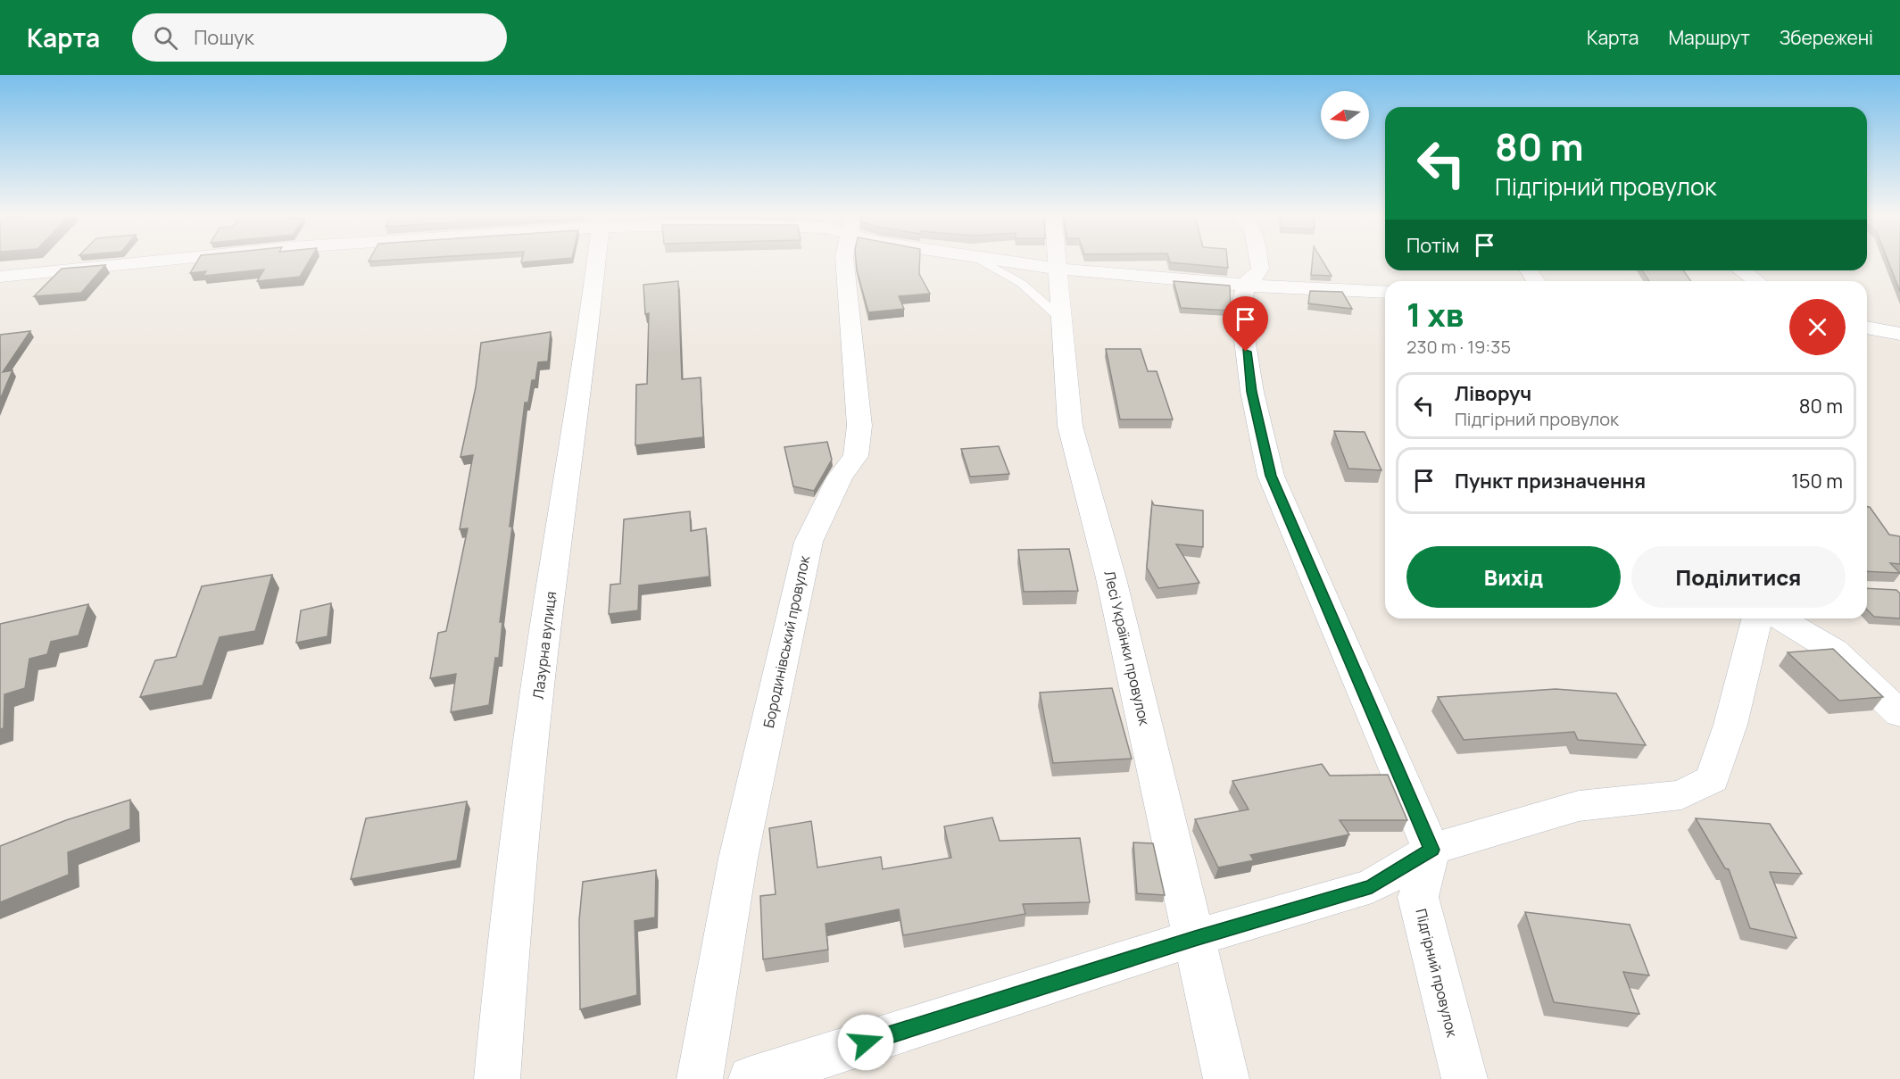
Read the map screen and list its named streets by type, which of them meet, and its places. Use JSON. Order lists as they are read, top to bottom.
{
  "streets": {
    "street": [
      "Бородинівський провулок",
      "Лазурна вулиця",
      "Лесі Українки провулок",
      "Підгірний провулок"
    ]
  },
  "north": "left",
  "page": {
    "header": "Карта",
    "search": "Пошук",
    "nav": ["Карта", "Маршрут", "Збережені"],
    "turn": ["80 m", "Підгірний провулок"],
    "then": "Потім",
    "heading": ["1 хв", "230 m · 19:35"],
    "list": [
      {
        "name": "Ліворуч",
        "note": "Підгірний провулок",
        "value": "80 m"
      },
      {
        "name": "Пункт призначення",
        "value": "150 m"
      }
    ],
    "buttons": ["Вихід", "Поділитися"]
  }
}
